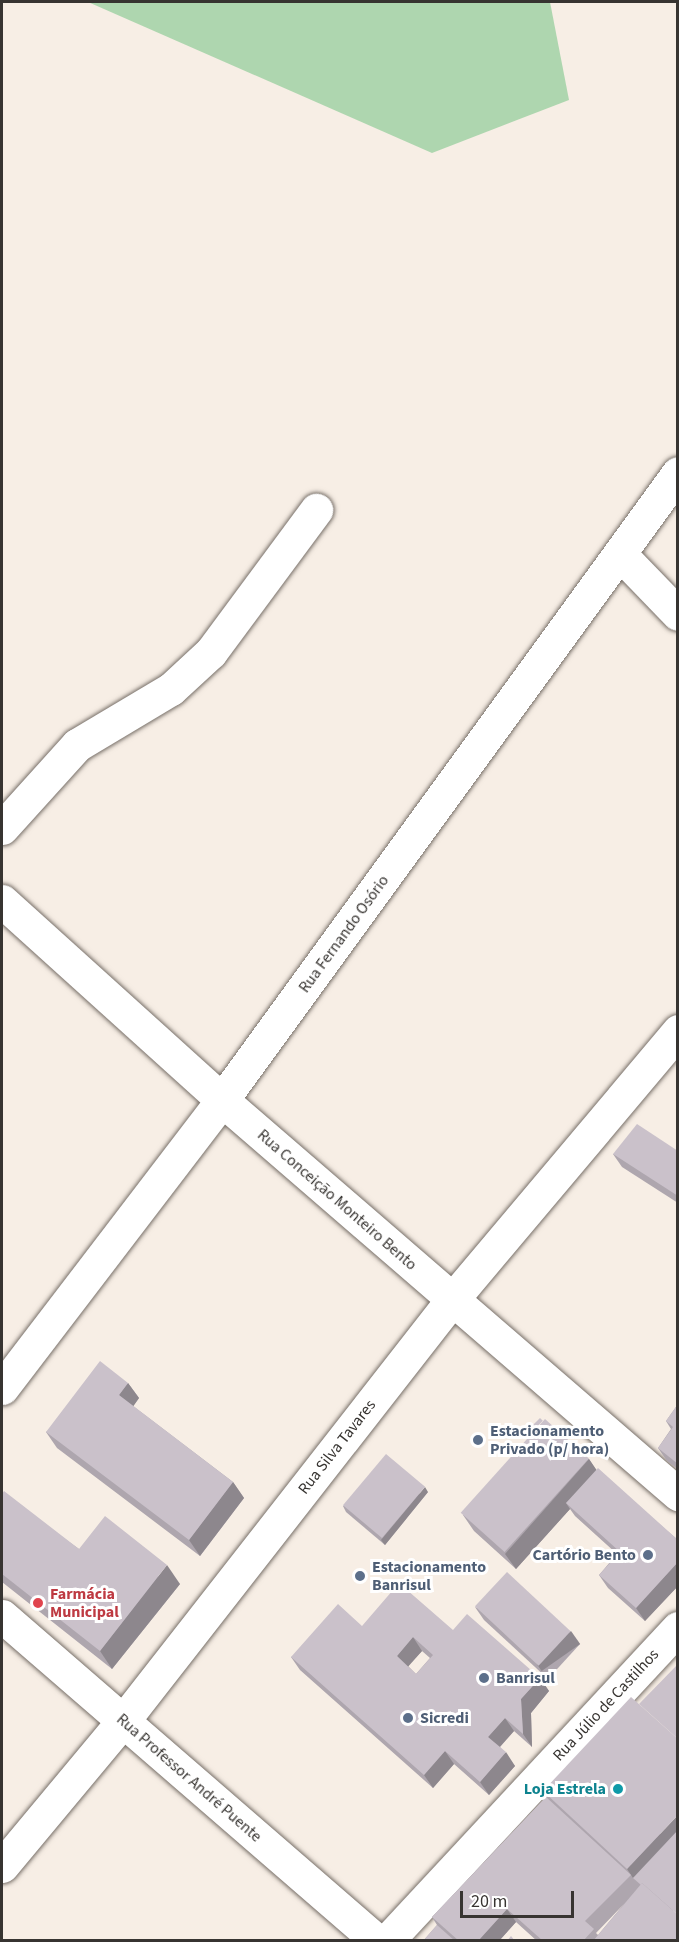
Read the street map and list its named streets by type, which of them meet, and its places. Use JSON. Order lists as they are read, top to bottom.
{
  "streets": {
    "street": [
      "Rua Fernando Osório",
      "Rua Conceição Monteiro Bento",
      "Rua Silva Tavares",
      "Rua Júlio de Castilhos",
      "Rua Professor André Puente"
    ]
  },
  "crossings": [
    ["Rua Fernando Osório", "Rua Conceição Monteiro Bento"],
    ["Rua Conceição Monteiro Bento", "Rua Silva Tavares"],
    ["Rua Silva Tavares", "Rua Professor André Puente"]
  ],
  "places": [
    "Estacionamento Privado (p/ hora)",
    "Cartório Bento",
    "Estacionamento Banrisul",
    "Farmácia Municipal",
    "Banrisul",
    "Sicredi",
    "Loja Estrela"
  ],
  "scale_bar": "20 m"
}
